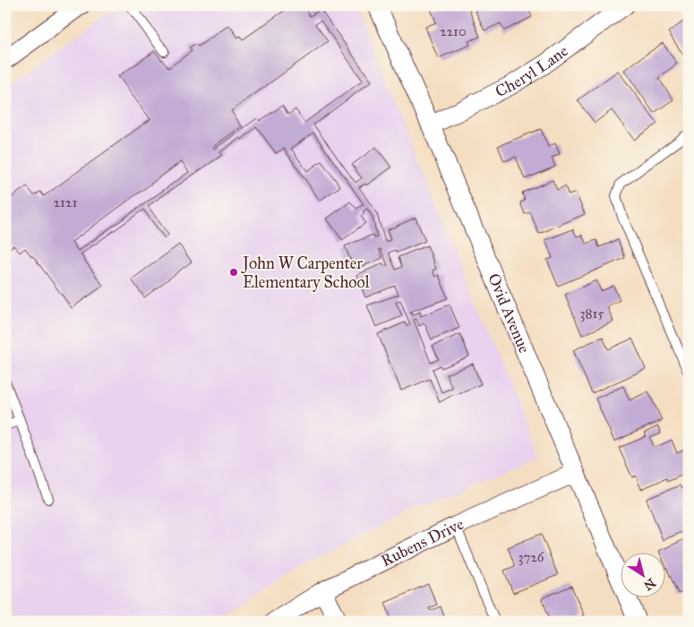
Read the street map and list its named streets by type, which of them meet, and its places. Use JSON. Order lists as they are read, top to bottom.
{
  "streets": {
    "street": ["Cheryl Lane", "Ovid Avenue", "Rubens Drive"]
  },
  "crossings": [
    ["Cheryl Lane", "Ovid Avenue"],
    ["Ovid Avenue", "Rubens Drive"]
  ],
  "places": ["John W Carpenter Elementary School"],
  "house_numbers": [
    "2210",
    "2121",
    "3815",
    "3726"
  ],
  "north": "bottom right"
}
